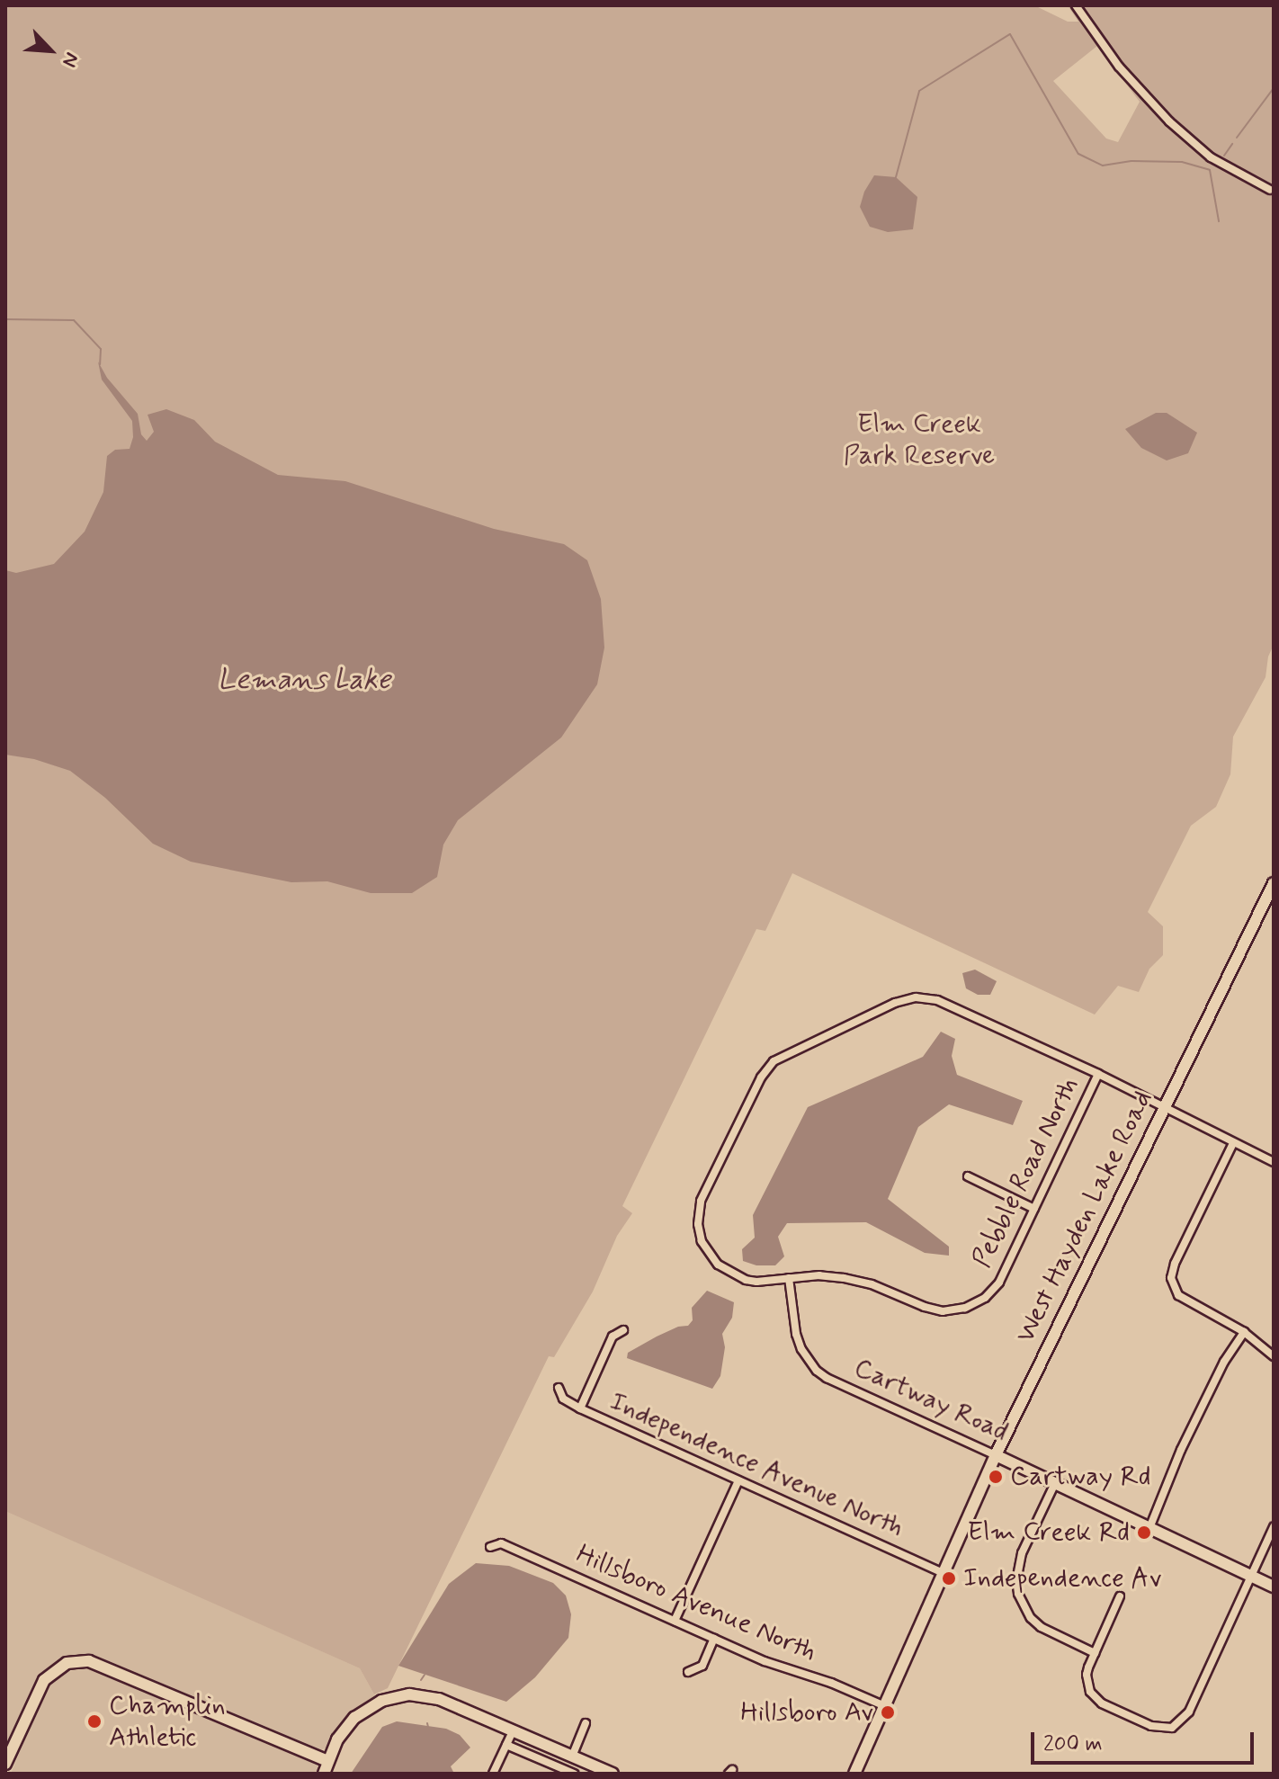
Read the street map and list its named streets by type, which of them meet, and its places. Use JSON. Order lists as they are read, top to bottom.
{
  "streets": {
    "street": [
      "Pebble Road North",
      "West Hayden Lake Road",
      "Cartway Road",
      "Independence Avenue North",
      "Hillsboro Avenue North"
    ]
  },
  "crossings": [
    ["Pebble Road North", "West Hayden Lake Road"],
    ["Pebble Road North", "Cartway Road"],
    ["West Hayden Lake Road", "Cartway Road"],
    ["West Hayden Lake Road", "Independence Avenue North"],
    ["West Hayden Lake Road", "Hillsboro Avenue North"]
  ],
  "water": ["Lemans Lake"],
  "parks": ["Elm Creek Park Reserve"],
  "places": [
    "Cartway Rd",
    "Elm Creek Rd",
    "Independence Av",
    "Hillsboro Av",
    "Champlin Athletic"
  ],
  "scale_bar": "200 m",
  "north": "bottom right"
}
